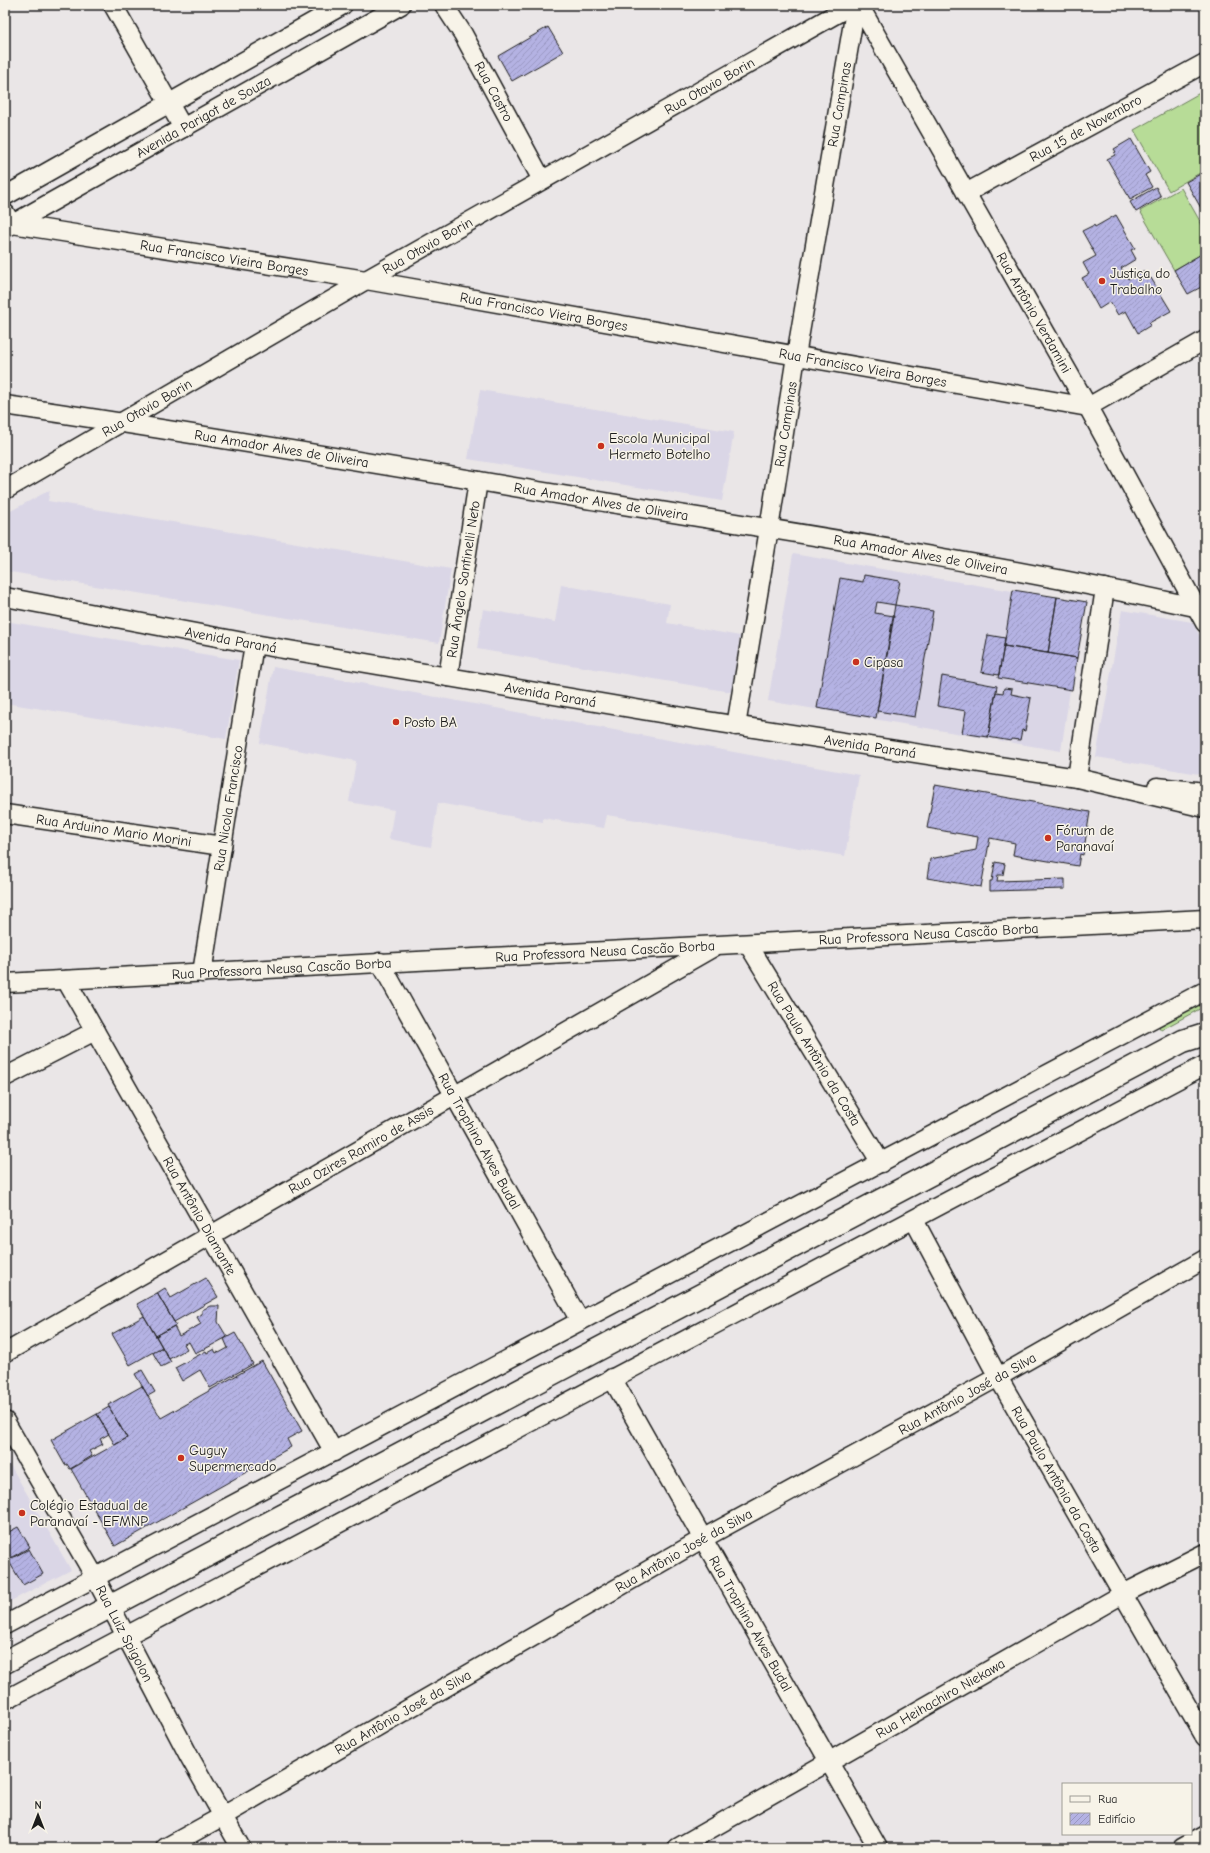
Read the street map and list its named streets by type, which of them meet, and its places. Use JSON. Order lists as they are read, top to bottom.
{
  "streets": {
    "street": [
      "Rua Otavio Borin",
      "Rua Castro",
      "Rua Campinas",
      "Avenida Parigot de Souza",
      "Rua 15 de Novembro",
      "Rua Francisco Vieira Borges",
      "Rua Antônio Verdamini",
      "Rua Amador Alves de Oliveira",
      "Rua Ângelo Santinelli Neto",
      "Avenida Paraná",
      "Rua Nicola Francisco",
      "Rua Arduino Mario Morini",
      "Rua Professora Neusa Cascão Borba",
      "Rua Paulo Antônio da Costa",
      "Rua Trophino Alves Budal",
      "Rua Ozires Ramiro de Assis",
      "Rua Antônio Diamante",
      "Rua Antônio José da Silva",
      "Rua Luiz Spigolon",
      "Rua Heihachiro Niekawa"
    ]
  },
  "crossings": [
    ["Rua Otavio Borin", "Rua Castro"],
    ["Rua Otavio Borin", "Rua Francisco Vieira Borges"],
    ["Rua Otavio Borin", "Rua Amador Alves de Oliveira"],
    ["Rua Campinas", "Rua Francisco Vieira Borges"],
    ["Rua Campinas", "Rua Antônio Verdamini"],
    ["Rua Campinas", "Rua Amador Alves de Oliveira"],
    ["Rua Campinas", "Avenida Paraná"],
    ["Avenida Parigot de Souza", "Rua Francisco Vieira Borges"],
    ["Rua 15 de Novembro", "Rua Antônio Verdamini"],
    ["Rua Francisco Vieira Borges", "Rua Antônio Verdamini"],
    ["Rua Antônio Verdamini", "Rua Amador Alves de Oliveira"],
    ["Rua Amador Alves de Oliveira", "Rua Ângelo Santinelli Neto"],
    ["Rua Ângelo Santinelli Neto", "Avenida Paraná"],
    ["Avenida Paraná", "Rua Nicola Francisco"],
    ["Rua Nicola Francisco", "Rua Arduino Mario Morini"],
    ["Rua Nicola Francisco", "Rua Professora Neusa Cascão Borba"],
    ["Rua Professora Neusa Cascão Borba", "Rua Paulo Antônio da Costa"],
    ["Rua Professora Neusa Cascão Borba", "Rua Trophino Alves Budal"],
    ["Rua Professora Neusa Cascão Borba", "Rua Ozires Ramiro de Assis"],
    ["Rua Professora Neusa Cascão Borba", "Rua Antônio Diamante"],
    ["Rua Paulo Antônio da Costa", "Rua Antônio José da Silva"],
    ["Rua Paulo Antônio da Costa", "Rua Heihachiro Niekawa"],
    ["Rua Trophino Alves Budal", "Rua Ozires Ramiro de Assis"],
    ["Rua Trophino Alves Budal", "Rua Antônio José da Silva"],
    ["Rua Trophino Alves Budal", "Rua Heihachiro Niekawa"],
    ["Rua Ozires Ramiro de Assis", "Rua Antônio Diamante"],
    ["Rua Antônio José da Silva", "Rua Luiz Spigolon"]
  ],
  "places": [
    "Justiça do Trabalho",
    "Escola Municipal Hermeto Botelho",
    "Cipasa",
    "Posto BA",
    "Fórum de Paranavaí",
    "Guguy Supermercado",
    "Colégio Estadual de Paranavaí - EFMNP"
  ],
  "legend": ["Rua", "Edifício"],
  "north": "top"
}
